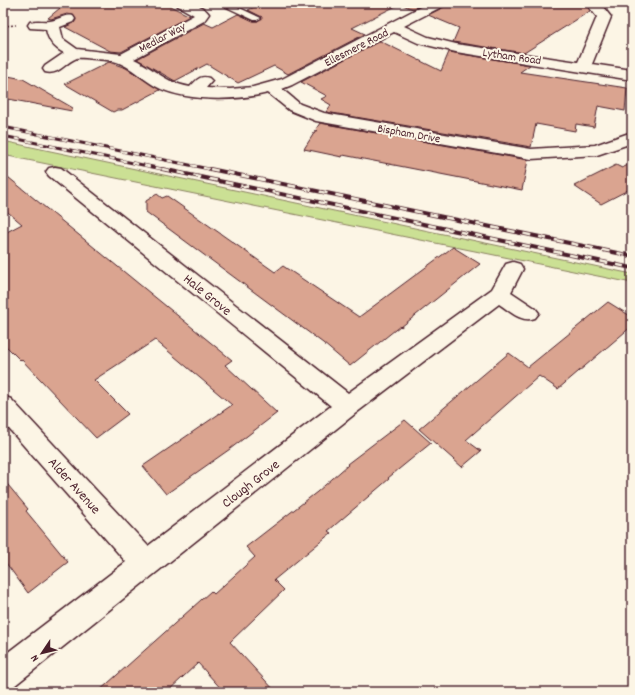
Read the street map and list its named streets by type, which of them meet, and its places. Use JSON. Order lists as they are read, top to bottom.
{
  "streets": {
    "street": [
      "Medlar Way",
      "Ellesmere Road",
      "Lytham Road",
      "Bispham Drive",
      "Hale Grove",
      "Clough Grove",
      "Alder Avenue"
    ]
  },
  "crossings": [
    ["Ellesmere Road", "Lytham Road"],
    ["Ellesmere Road", "Bispham Drive"],
    ["Hale Grove", "Clough Grove"],
    ["Clough Grove", "Alder Avenue"]
  ],
  "north": "bottom left"
}
